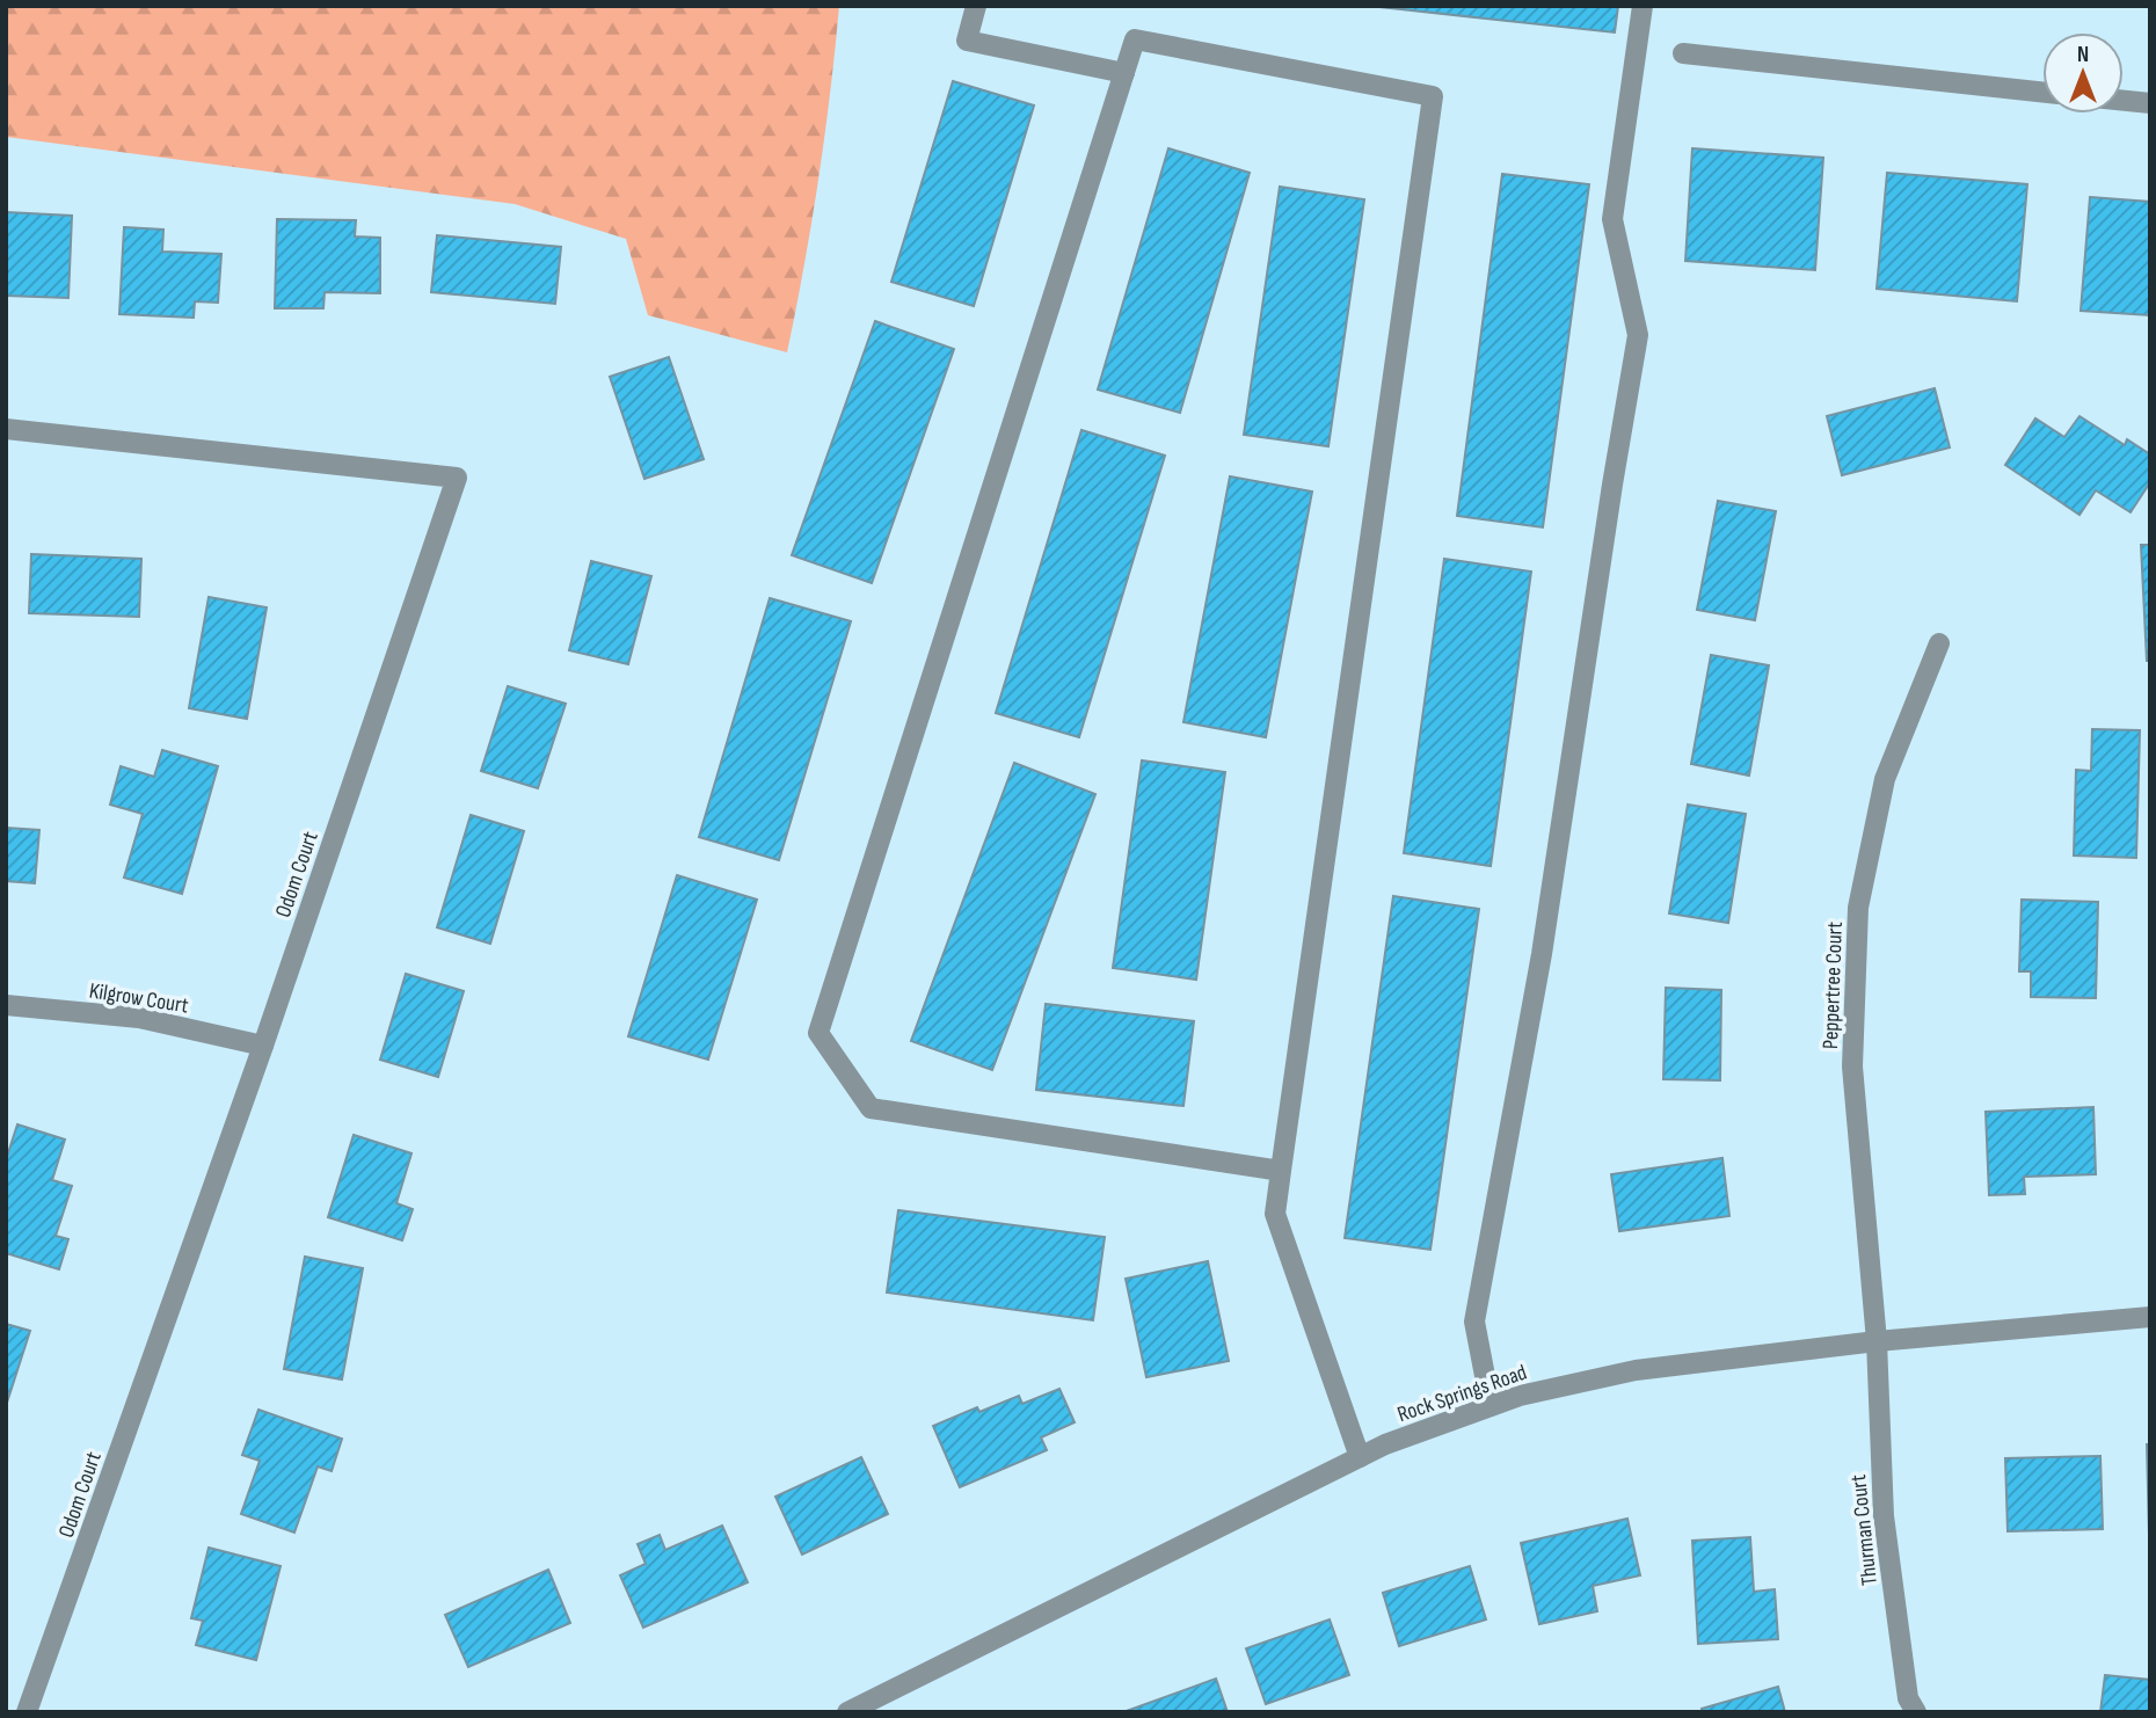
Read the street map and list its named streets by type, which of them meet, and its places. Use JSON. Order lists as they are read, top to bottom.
{
  "streets": {
    "street": [
      "Odom Court",
      "Peppertree Court",
      "Kilgrow Court",
      "Rock Springs Road",
      "Thurman Court"
    ]
  },
  "crossings": [
    ["Odom Court", "Kilgrow Court"],
    ["Peppertree Court", "Rock Springs Road"],
    ["Peppertree Court", "Thurman Court"],
    ["Rock Springs Road", "Thurman Court"]
  ],
  "north": "top"
}
